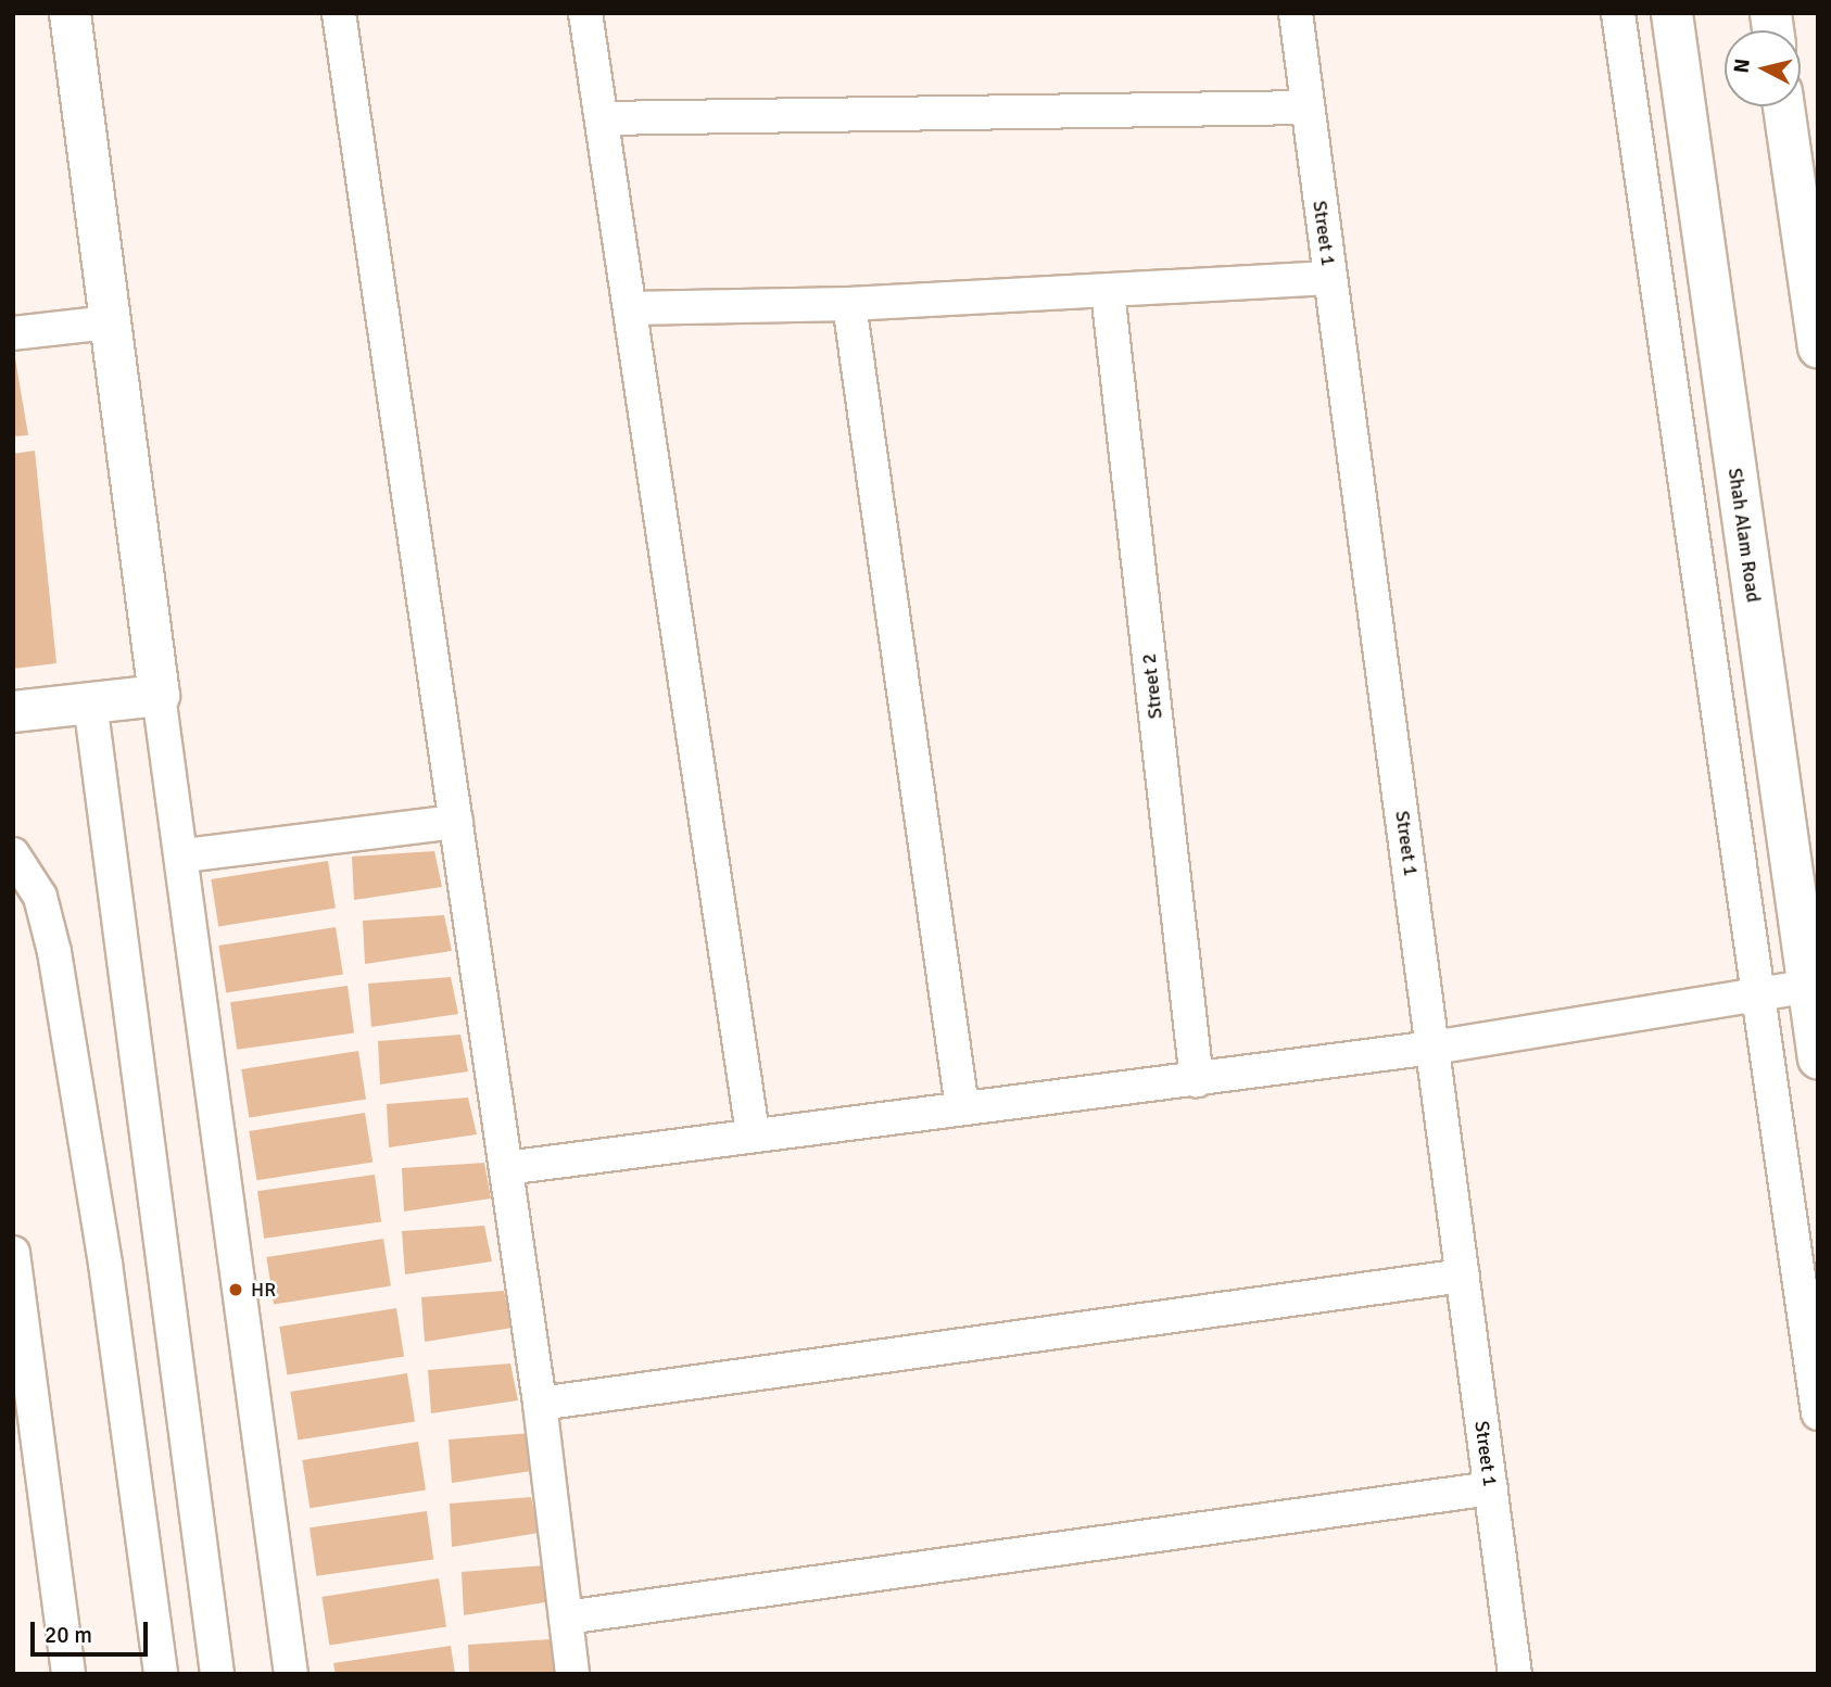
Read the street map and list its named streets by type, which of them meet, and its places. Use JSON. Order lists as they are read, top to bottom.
{
  "streets": {
    "street": ["Street 1", "Shah Alam Road", "Street 2"]
  },
  "places": ["HR"],
  "scale_bar": "20 m",
  "north": "left"
}
